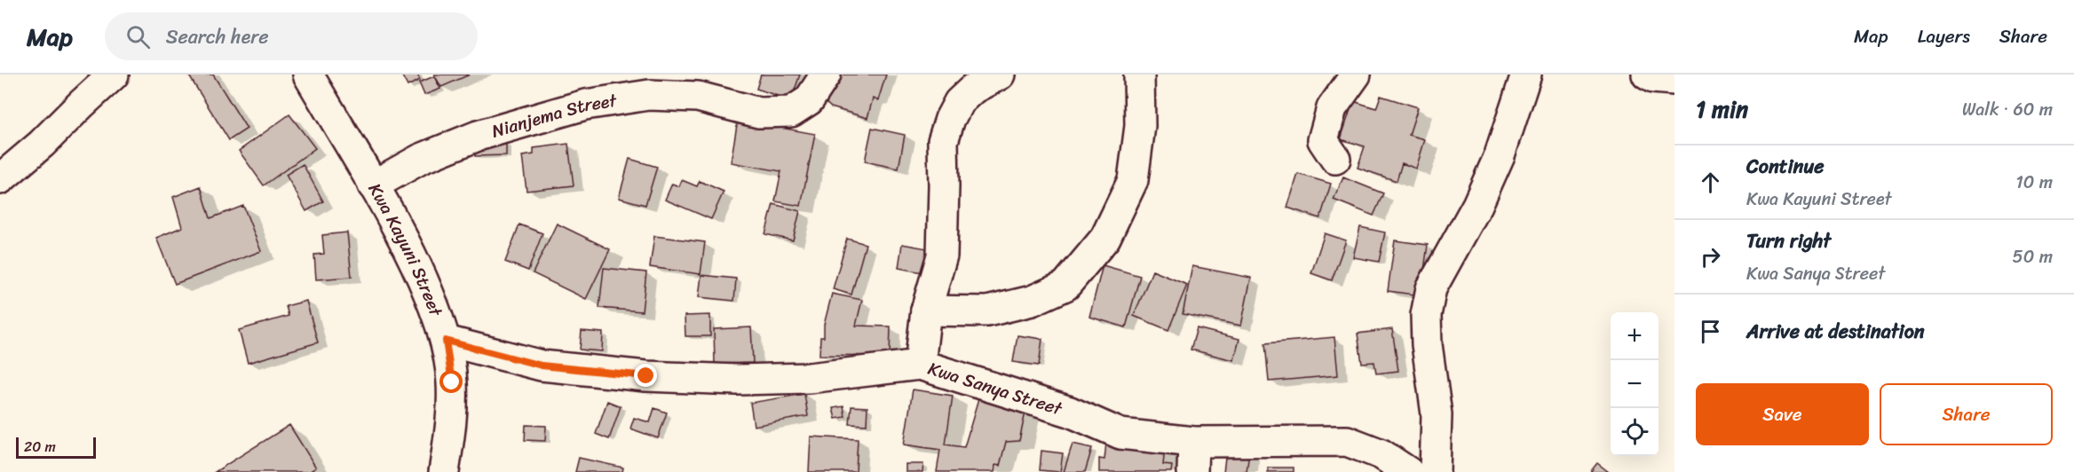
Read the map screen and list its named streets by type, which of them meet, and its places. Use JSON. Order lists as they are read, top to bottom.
{
  "streets": {
    "street": ["Nianjema Street", "Kwa Kayuni Street", "Kwa Sanya Street"]
  },
  "crossings": [
    ["Nianjema Street", "Kwa Kayuni Street"],
    ["Kwa Kayuni Street", "Kwa Sanya Street"]
  ],
  "scale_bar": "20 m",
  "page": {
    "header": "Map",
    "search": "Search here",
    "nav": ["Map", "Layers", "Share"],
    "heading": ["1 min", "Walk · 60 m"],
    "list": [
      ["Continue", "Kwa Kayuni Street", "10 m"],
      ["Turn right", "Kwa Sanya Street", "50 m"],
      "Arrive at destination"
    ],
    "map_buttons": ["+", "−"],
    "buttons": ["Save", "Share"],
    "scale": "20 m"
  }
}
